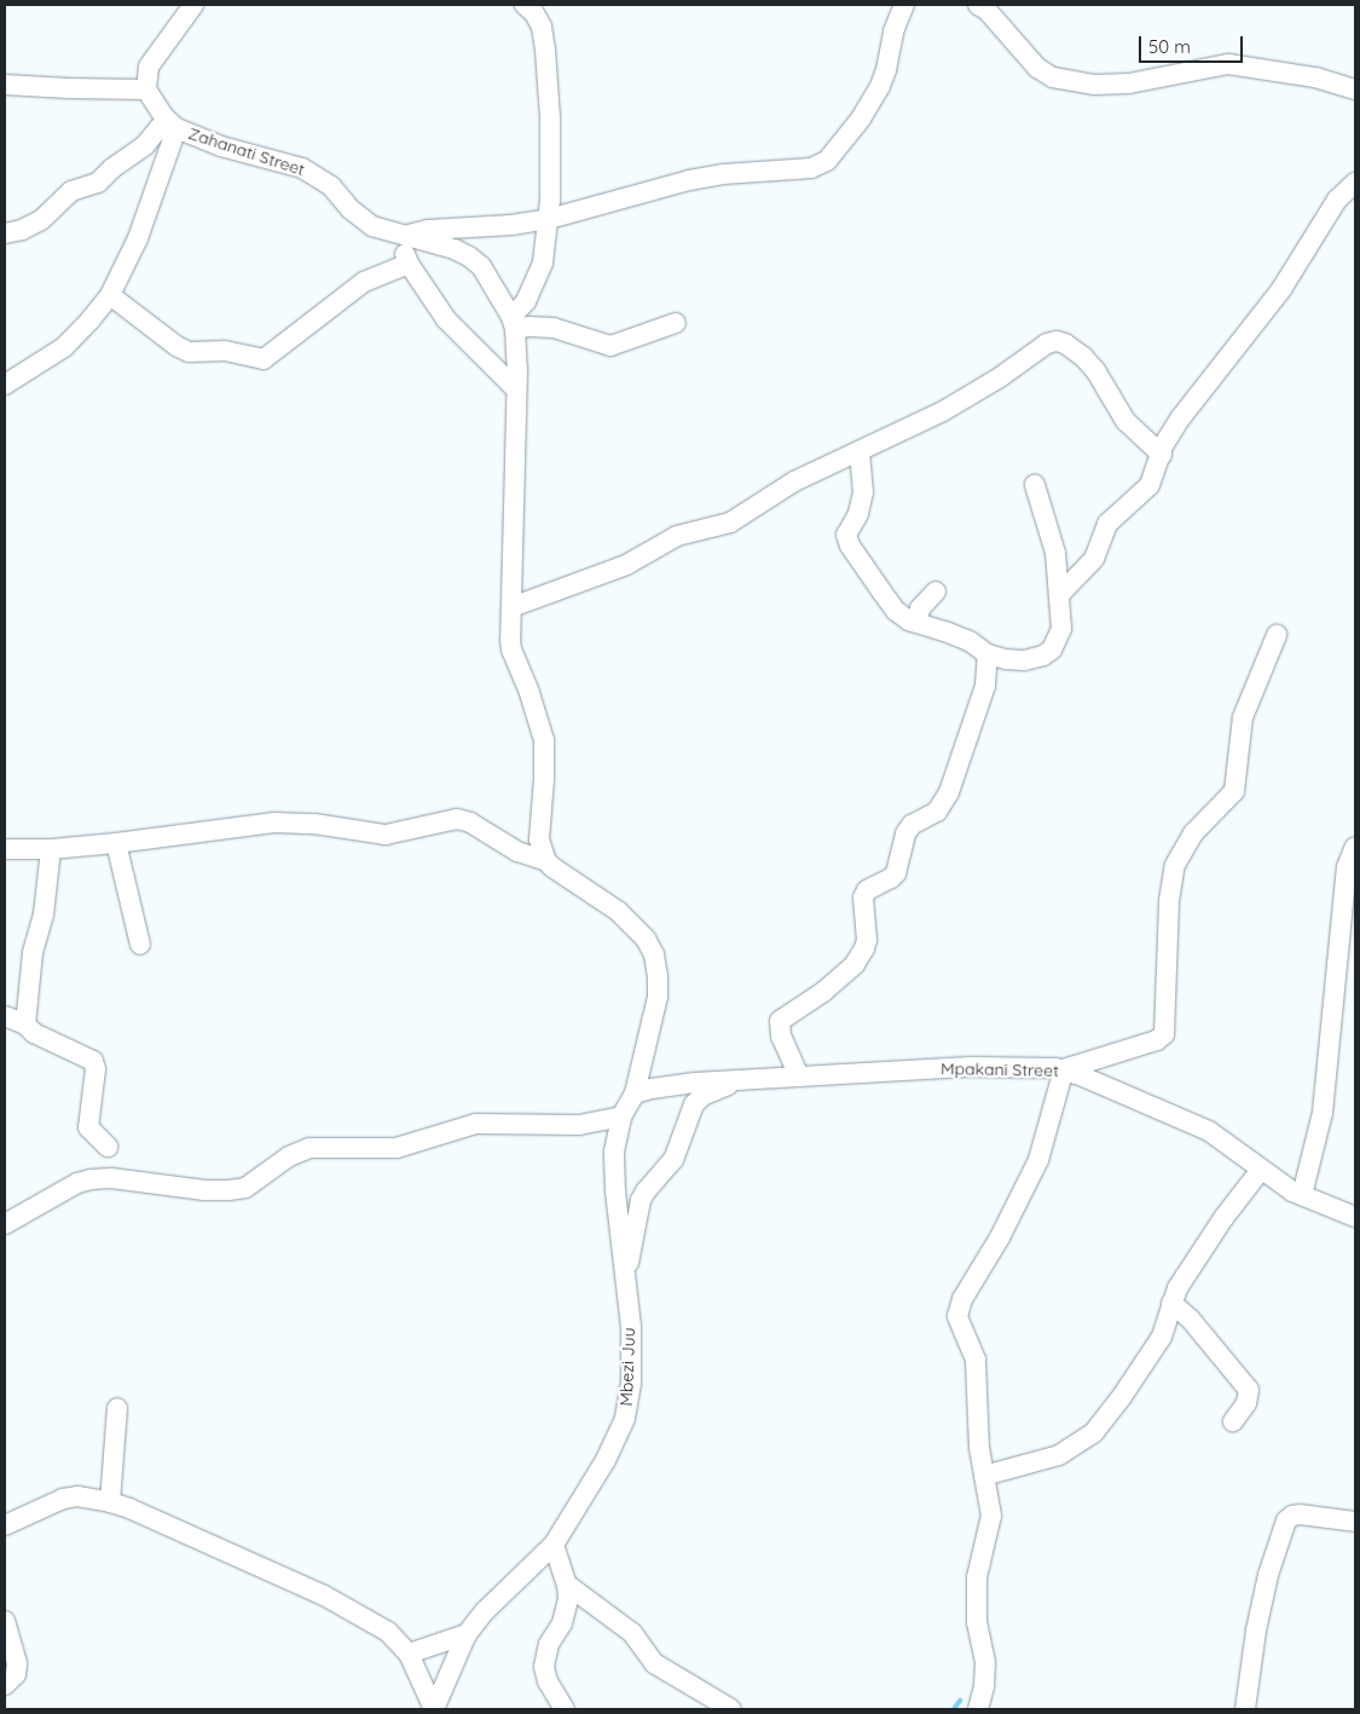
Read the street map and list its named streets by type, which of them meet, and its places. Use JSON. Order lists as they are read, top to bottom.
{
  "streets": {
    "street": ["Zahanati Street", "Mpakani Street", "Mbezi Juu"]
  },
  "scale_bar": "50 m"
}
